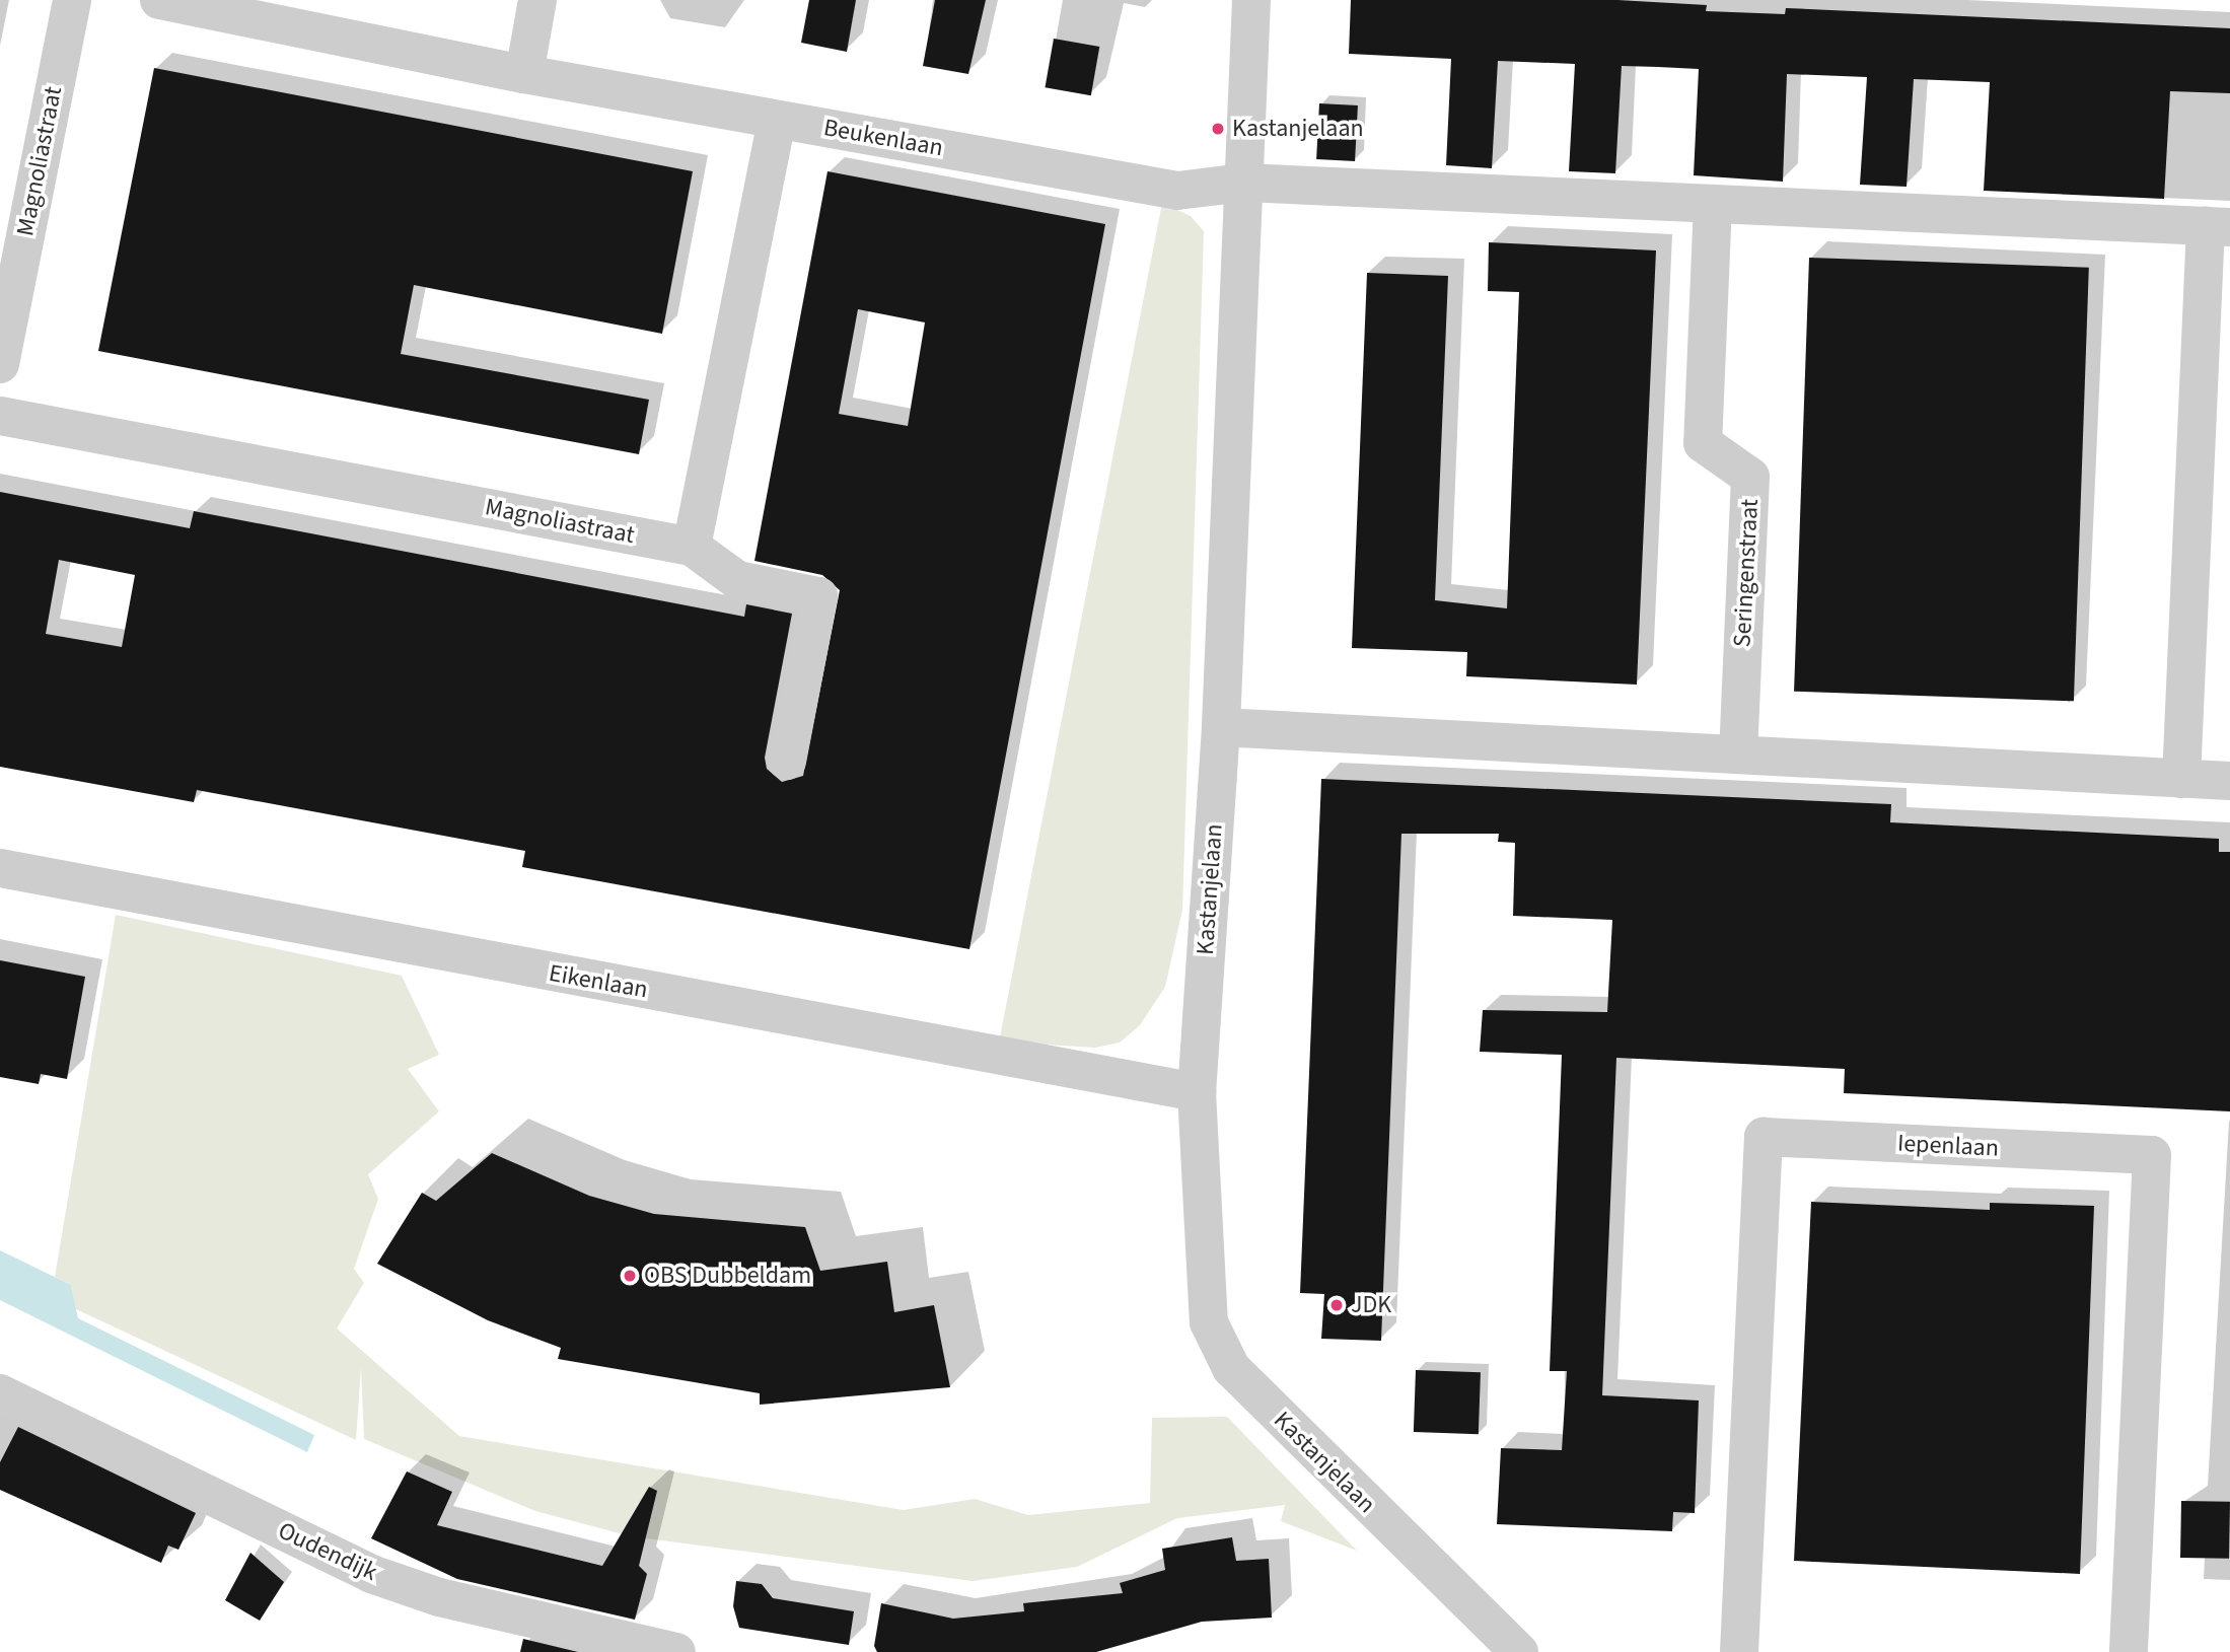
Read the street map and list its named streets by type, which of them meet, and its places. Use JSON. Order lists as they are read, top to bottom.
{
  "streets": {
    "street": [
      "Beukenlaan",
      "Magnoliastraat",
      "Seringenstraat",
      "Kastanjelaan",
      "Eikenlaan",
      "Iepenlaan",
      "Oudendijk"
    ]
  },
  "crossings": [
    ["Beukenlaan", "Kastanjelaan"],
    ["Kastanjelaan", "Eikenlaan"]
  ],
  "places": ["Kastanjelaan", "OBS Dubbeldam", "JDK"]
}
